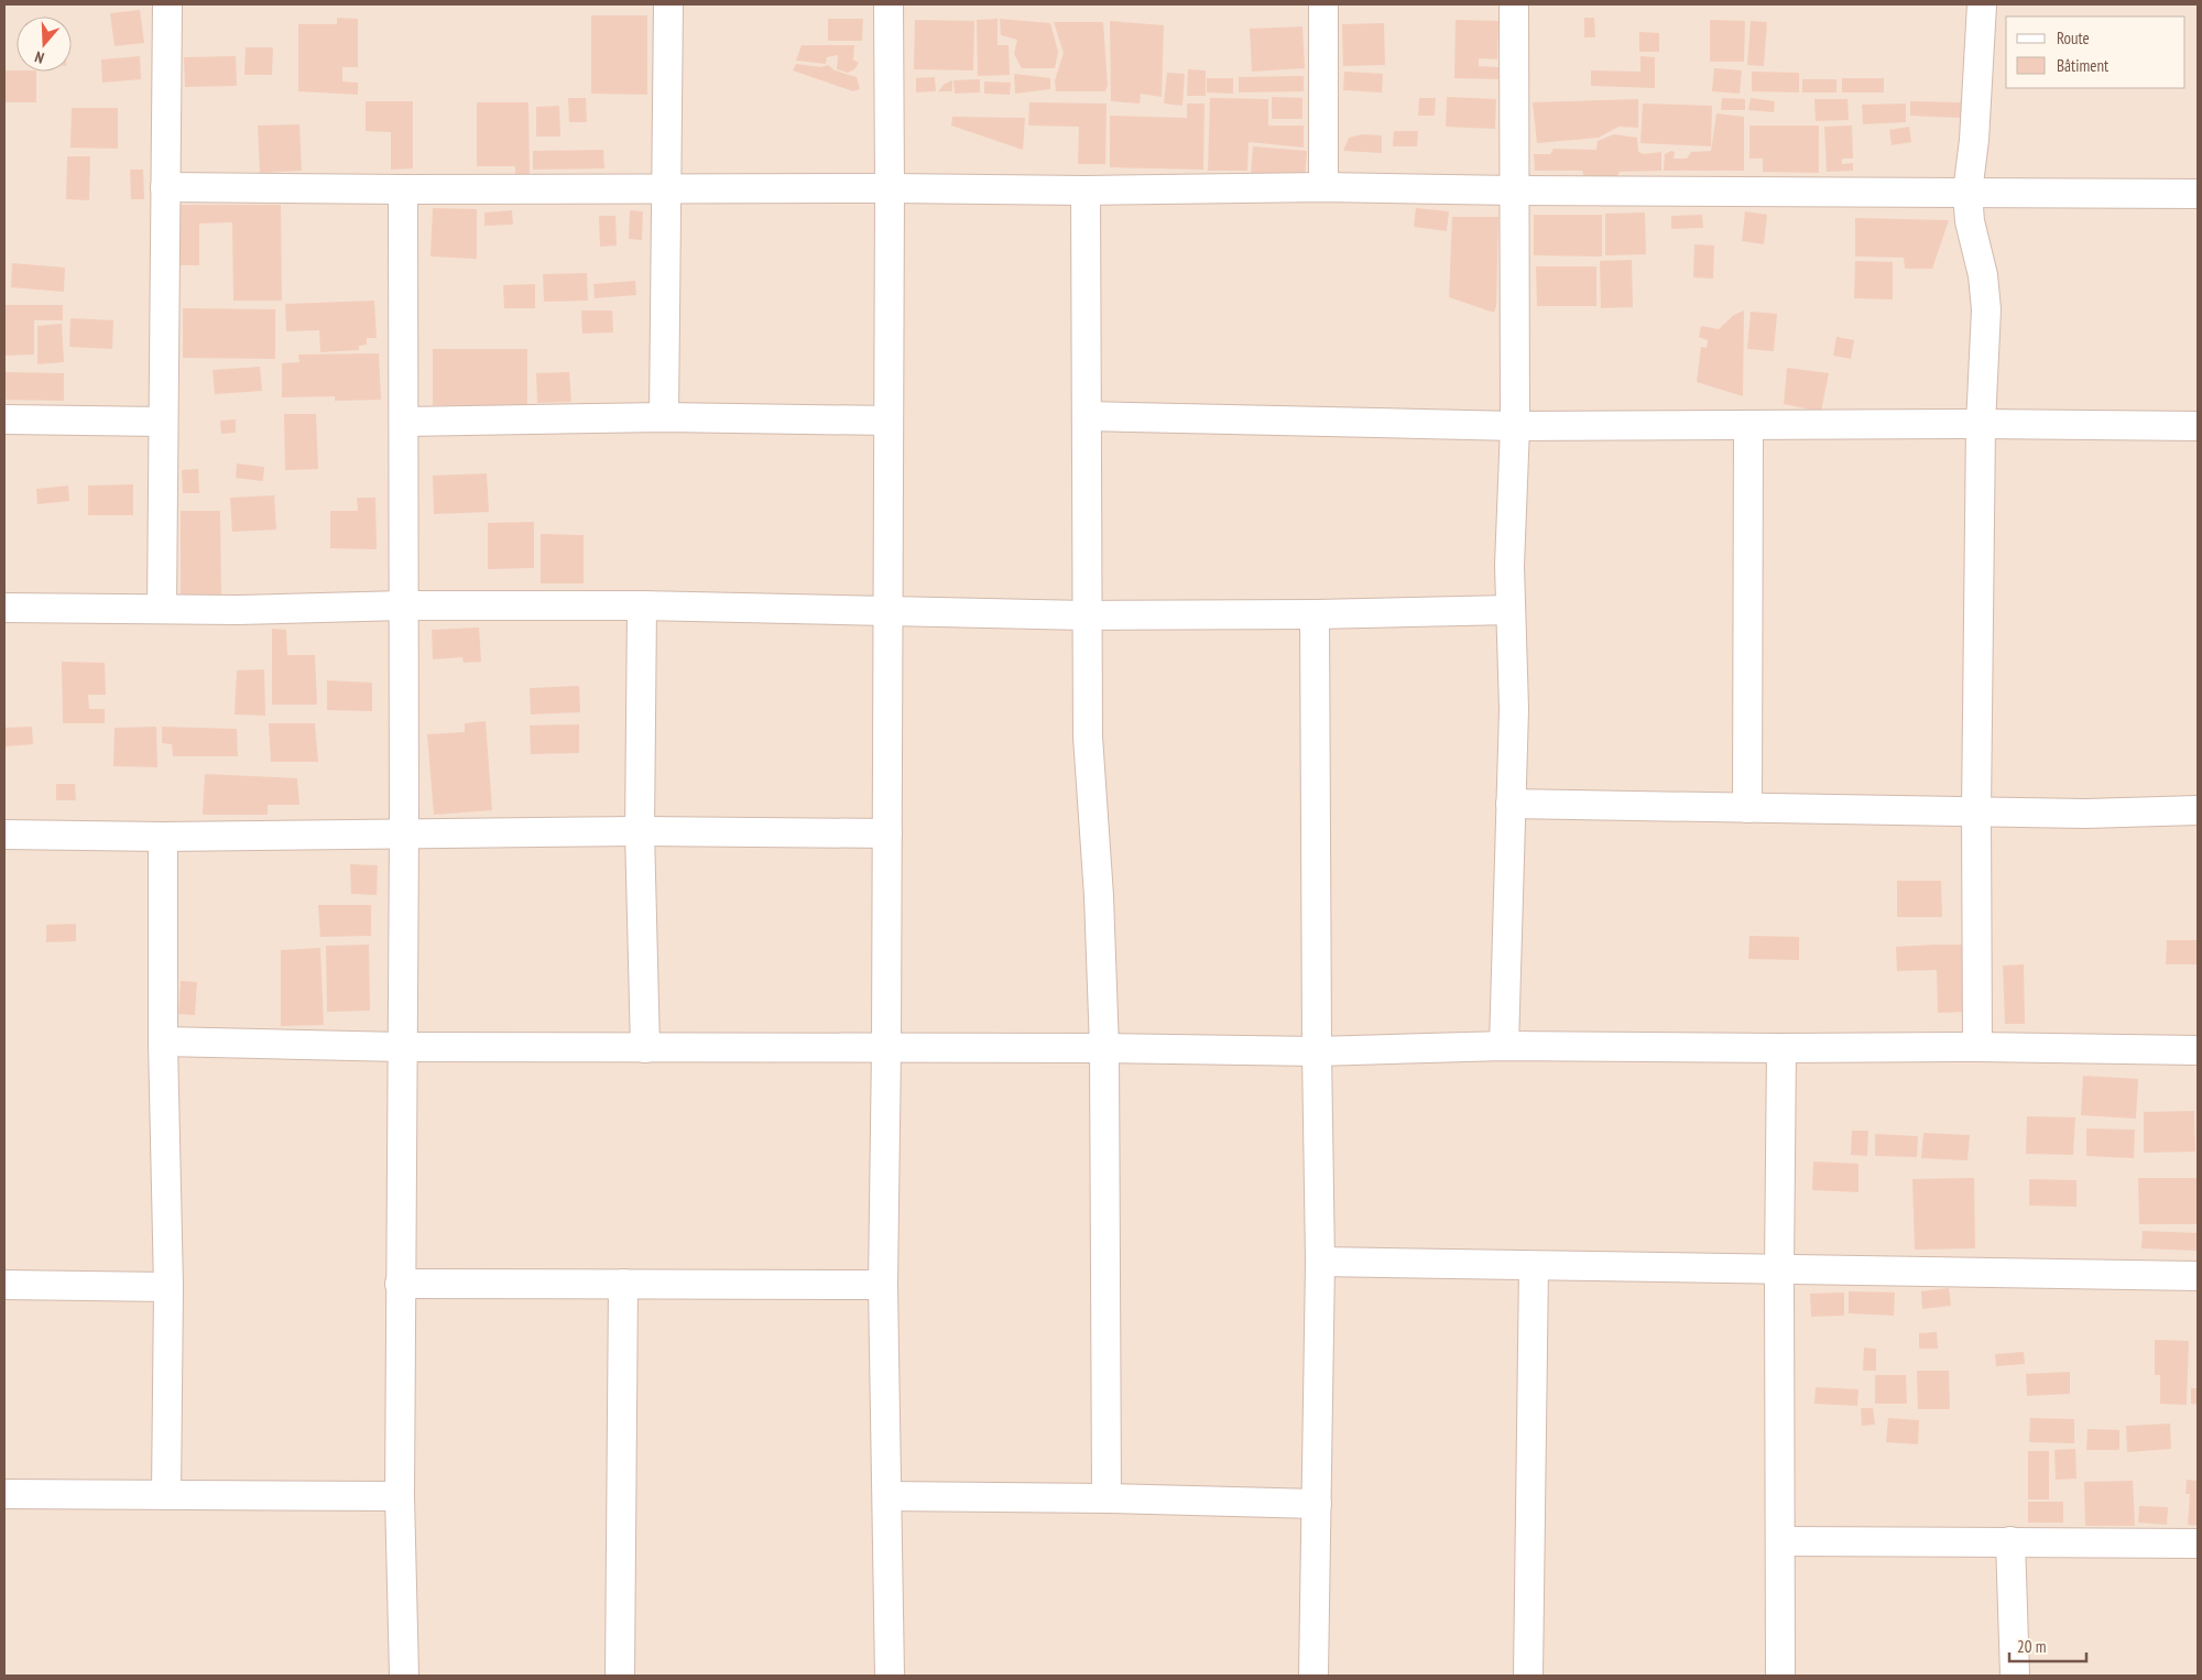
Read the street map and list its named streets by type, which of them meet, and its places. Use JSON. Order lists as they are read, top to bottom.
{
  "legend": ["Route", "Bâtiment"],
  "scale_bar": "20 m",
  "north": "bottom"
}
